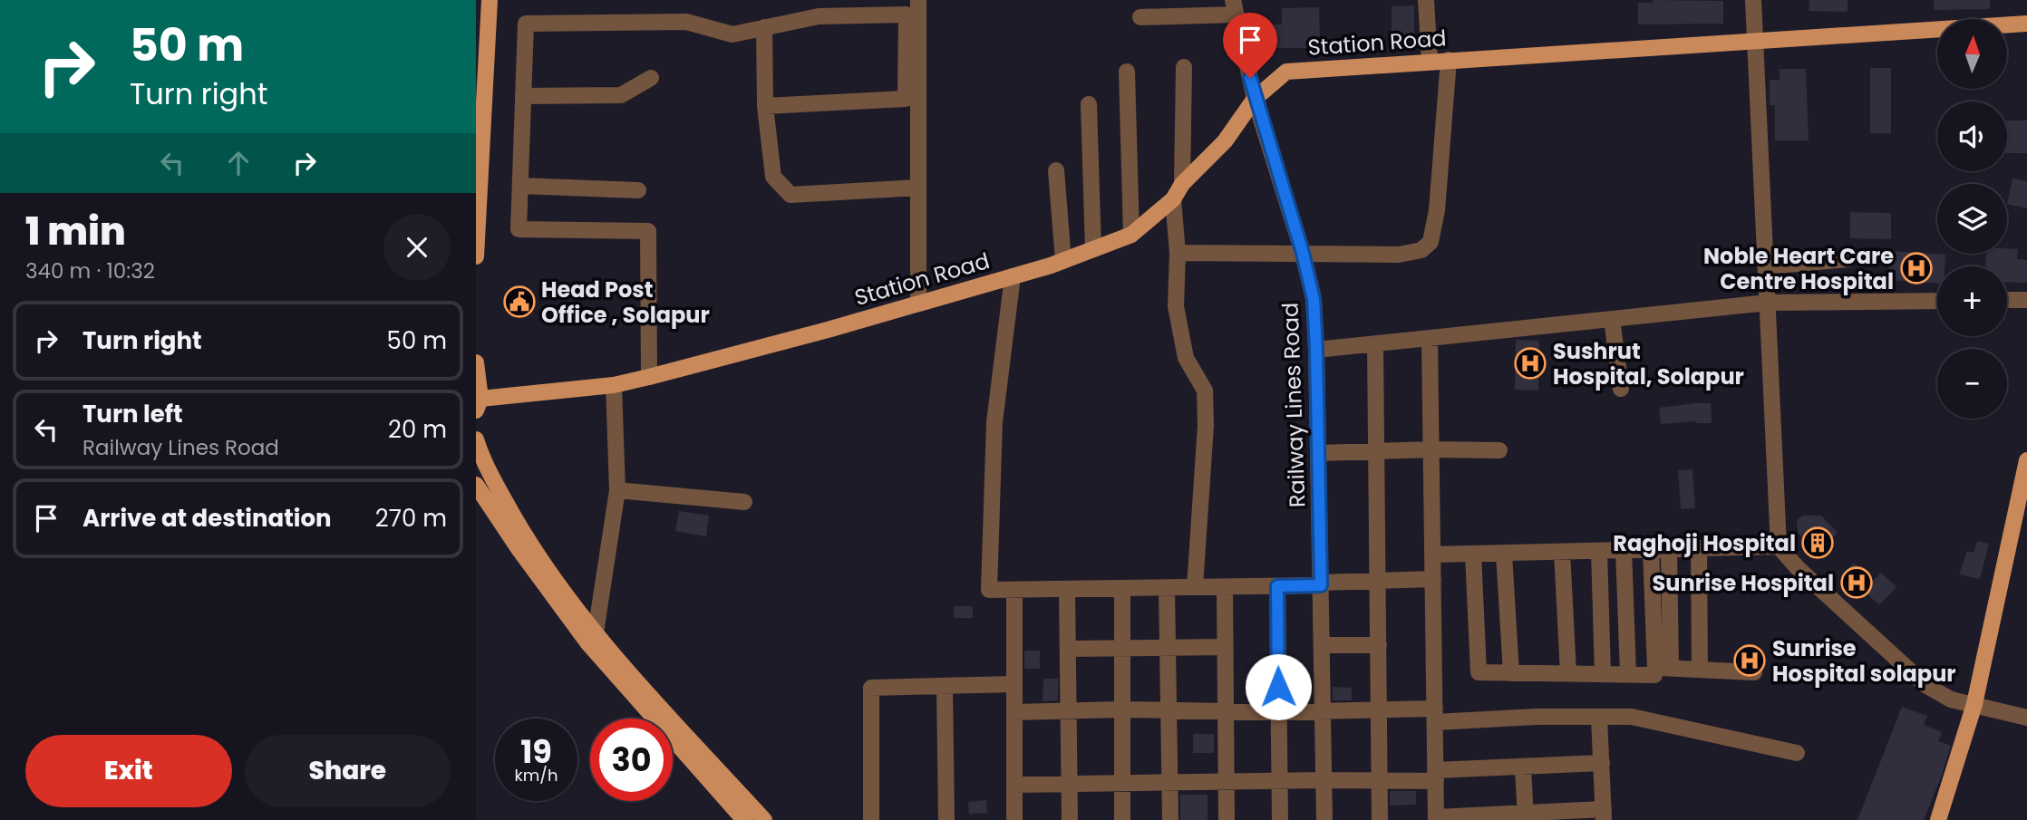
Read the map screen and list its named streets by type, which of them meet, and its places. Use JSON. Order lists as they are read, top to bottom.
{
  "streets": {
    "main road": ["Station Road"],
    "street": ["Railway Lines Road"]
  },
  "crossings": [
    ["Station Road", "Railway Lines Road"]
  ],
  "places": {
    "hospital": [
      "Noble Heart Care Centre Hospital",
      "Sushrut Hospital, Solapur",
      "Sunrise Hospital",
      "Sunrise Hospital solapur"
    ],
    "public building": ["Head Post Office , Solapur"],
    "building": ["Raghoji Hospital"]
  },
  "north": "top",
  "page": {
    "turn": ["50 m", "Turn right"],
    "map_buttons": ["+", "−"],
    "heading": ["1 min", "340 m · 10:32"],
    "list": [
      {
        "name": "Turn right",
        "value": "50 m"
      },
      {
        "name": "Turn left",
        "note": "Railway Lines Road",
        "value": "20 m"
      },
      {
        "name": "Arrive at destination",
        "value": "270 m"
      }
    ],
    "speed": "19 km/h",
    "limit": "30",
    "buttons": ["Exit", "Share"]
  }
}
